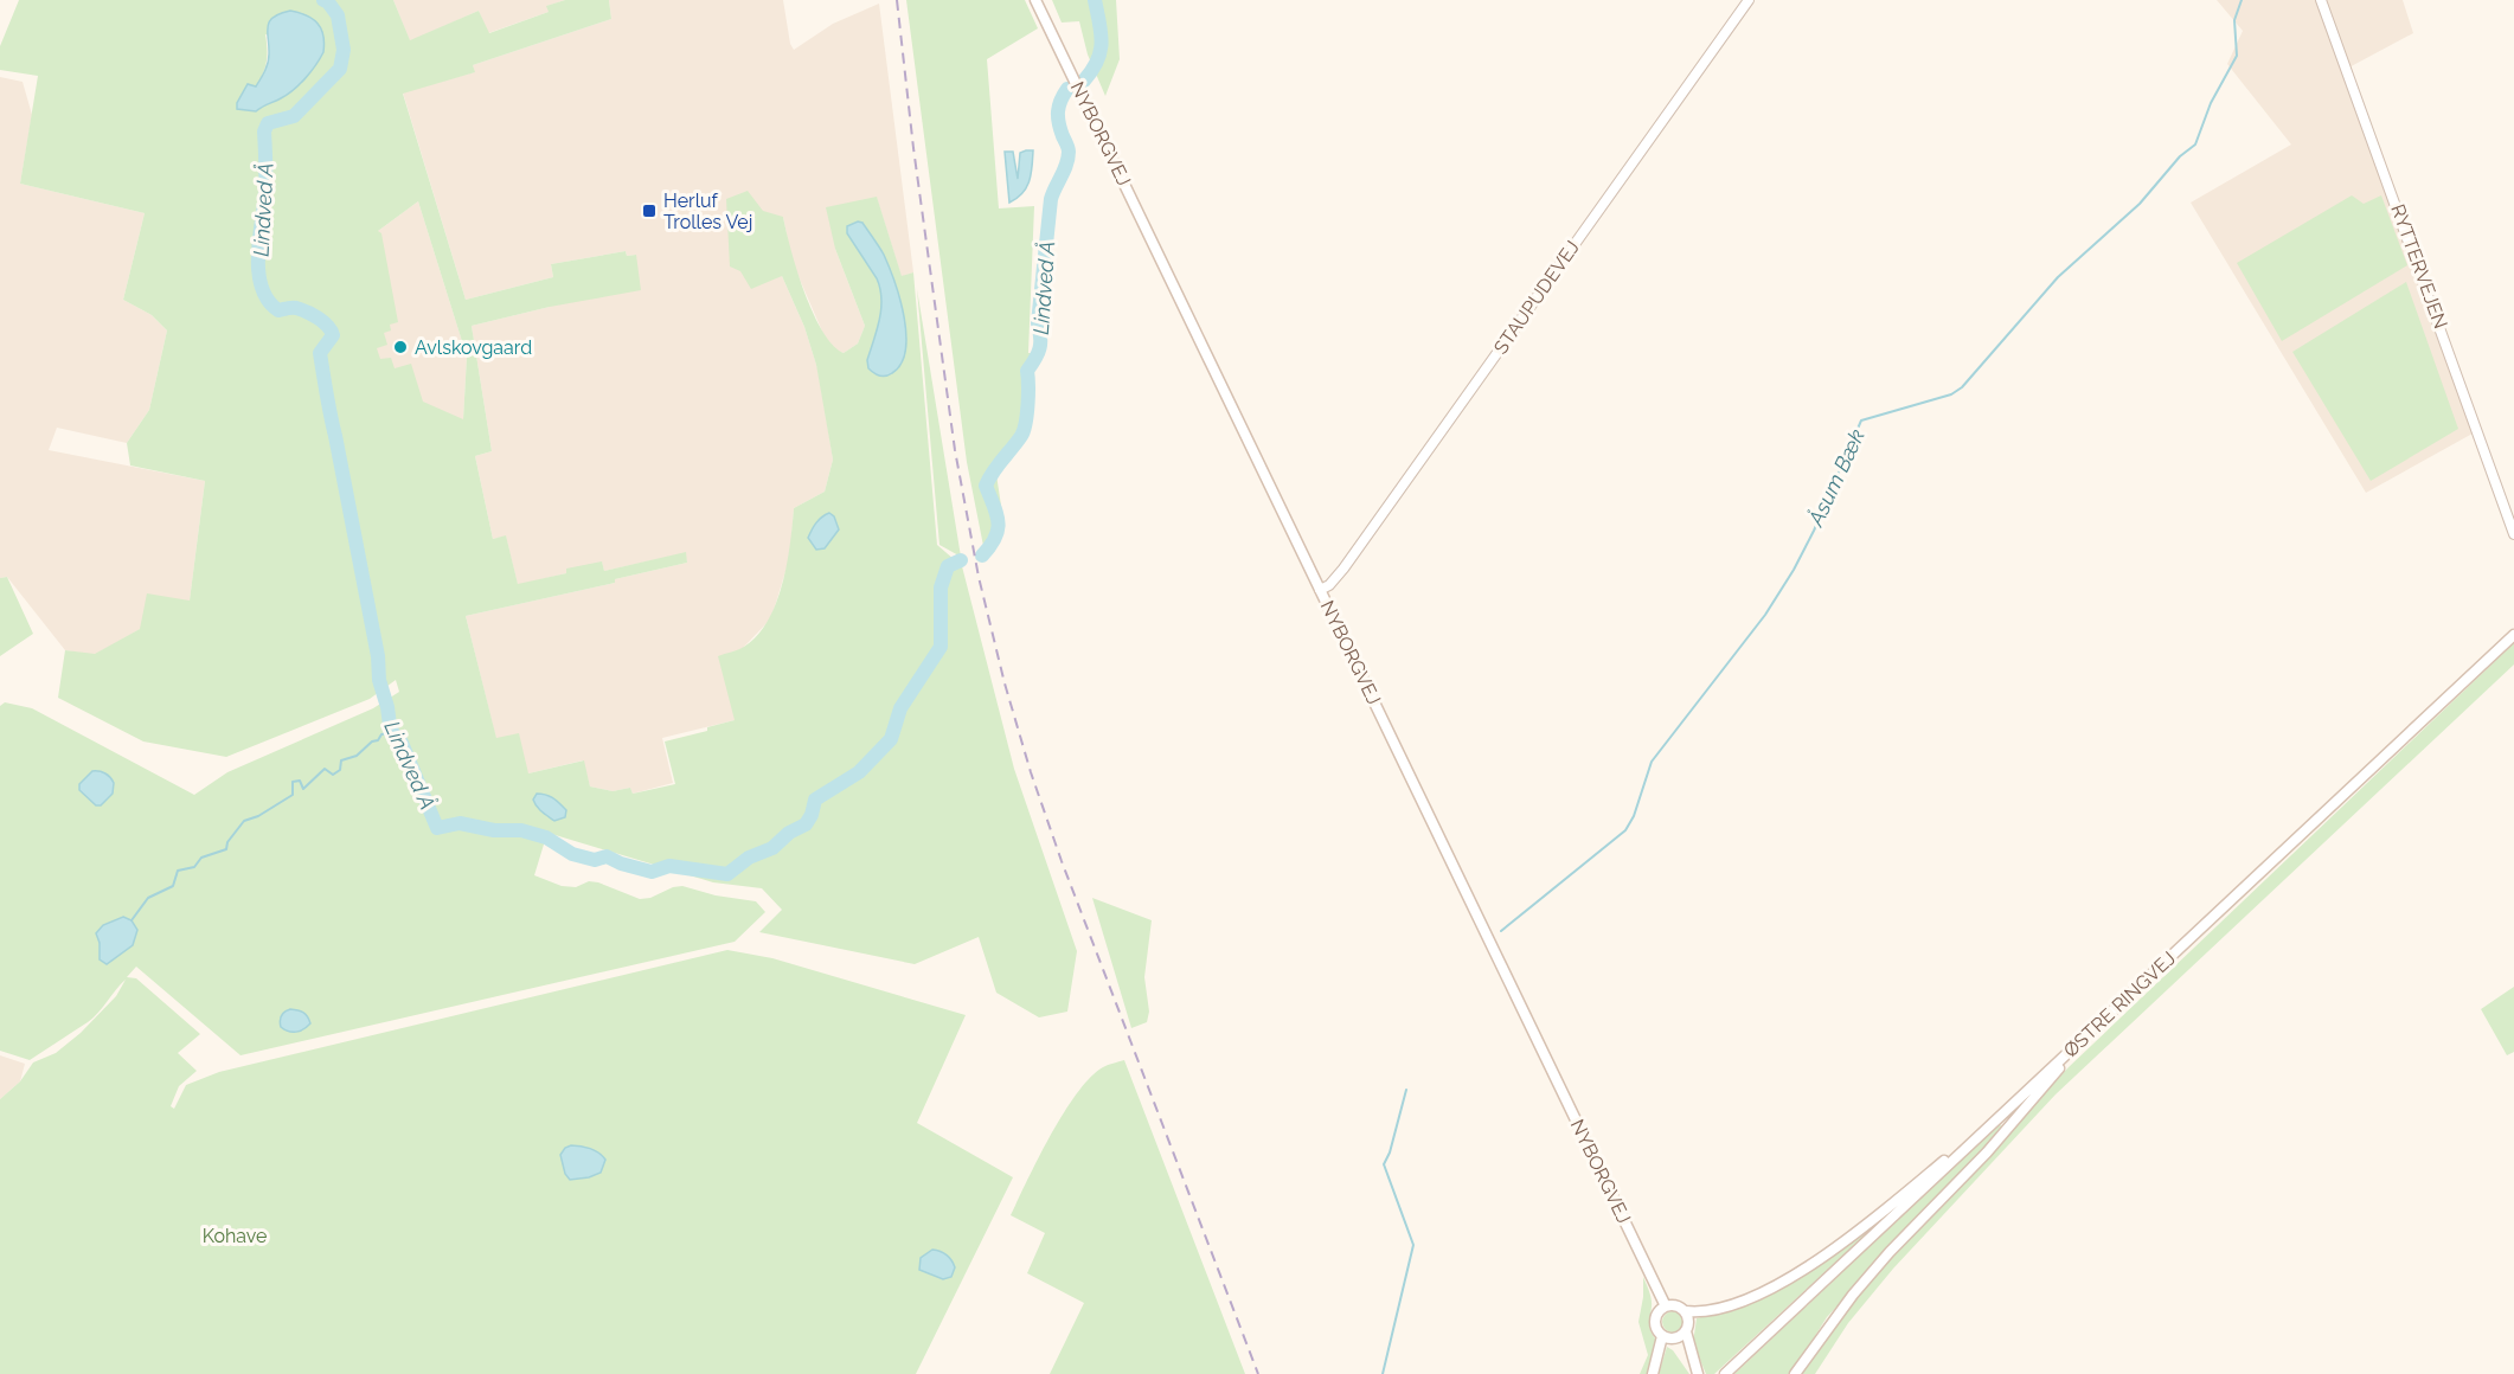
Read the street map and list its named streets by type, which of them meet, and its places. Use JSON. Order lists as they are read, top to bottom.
{
  "streets": {
    "main road": ["NYBORGVEJ", "ØSTRE RINGVEJ"],
    "street": ["RYTTERVEJEN", "STAUPUDEVEJ"]
  },
  "crossings": [
    ["NYBORGVEJ", "STAUPUDEVEJ"]
  ],
  "water": ["Lindved Å", "Åsum Bæk"],
  "parks": ["Kohave"],
  "places": {
    "transit": ["Herluf Trolles Vej"],
    "other": ["Avlskovgaard"]
  }
}
